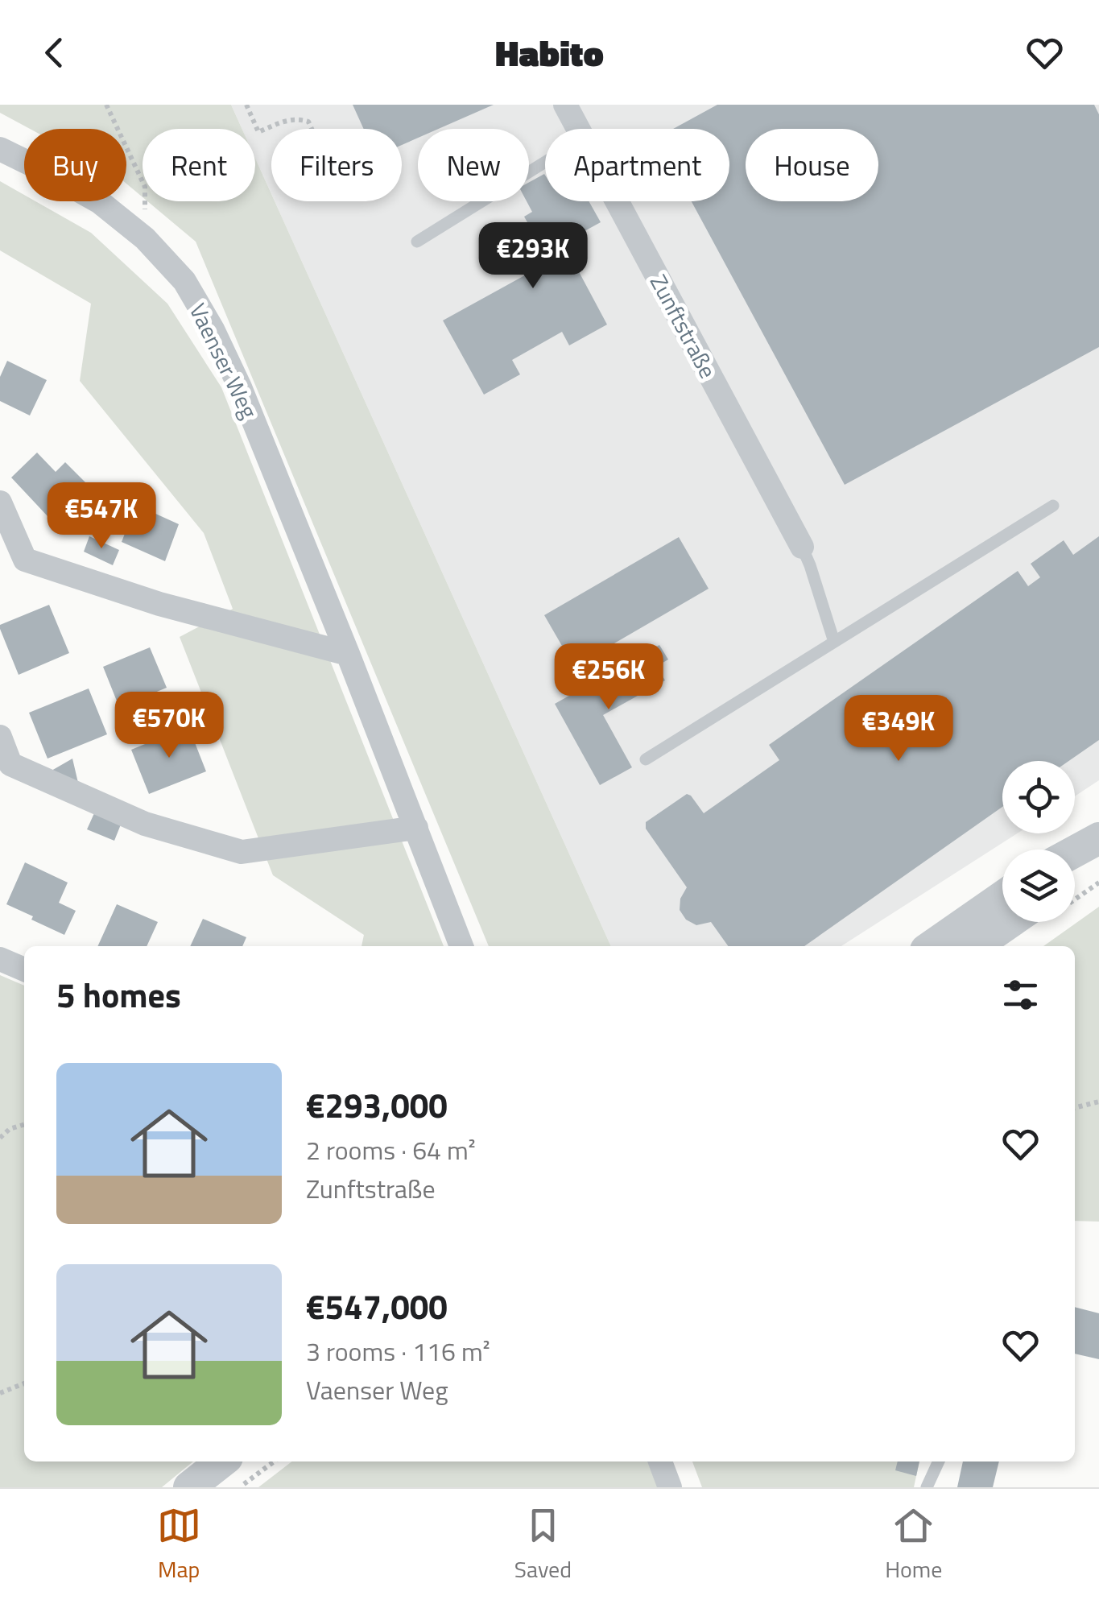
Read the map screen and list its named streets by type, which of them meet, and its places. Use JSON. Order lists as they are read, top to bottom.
{
  "streets": {
    "street": ["Zunftstraße", "Vaenser Weg"]
  },
  "page": {
    "header": "Habito",
    "chip": [
      "Buy",
      "Rent",
      "Filters",
      "New",
      "Apartment",
      "House"
    ],
    "price": [
      "€293K",
      "€547K",
      "€256K",
      "€570K",
      "€349K"
    ],
    "heading": "5 homes",
    "list": [
      {
        "name": "€293,000",
        "note": "2 rooms · 64 m² · Zunftstraße"
      },
      {
        "name": "€547,000",
        "note": "3 rooms · 116 m² · Vaenser Weg"
      }
    ],
    "tabs": ["Map", "Saved", "Home"]
  }
}
